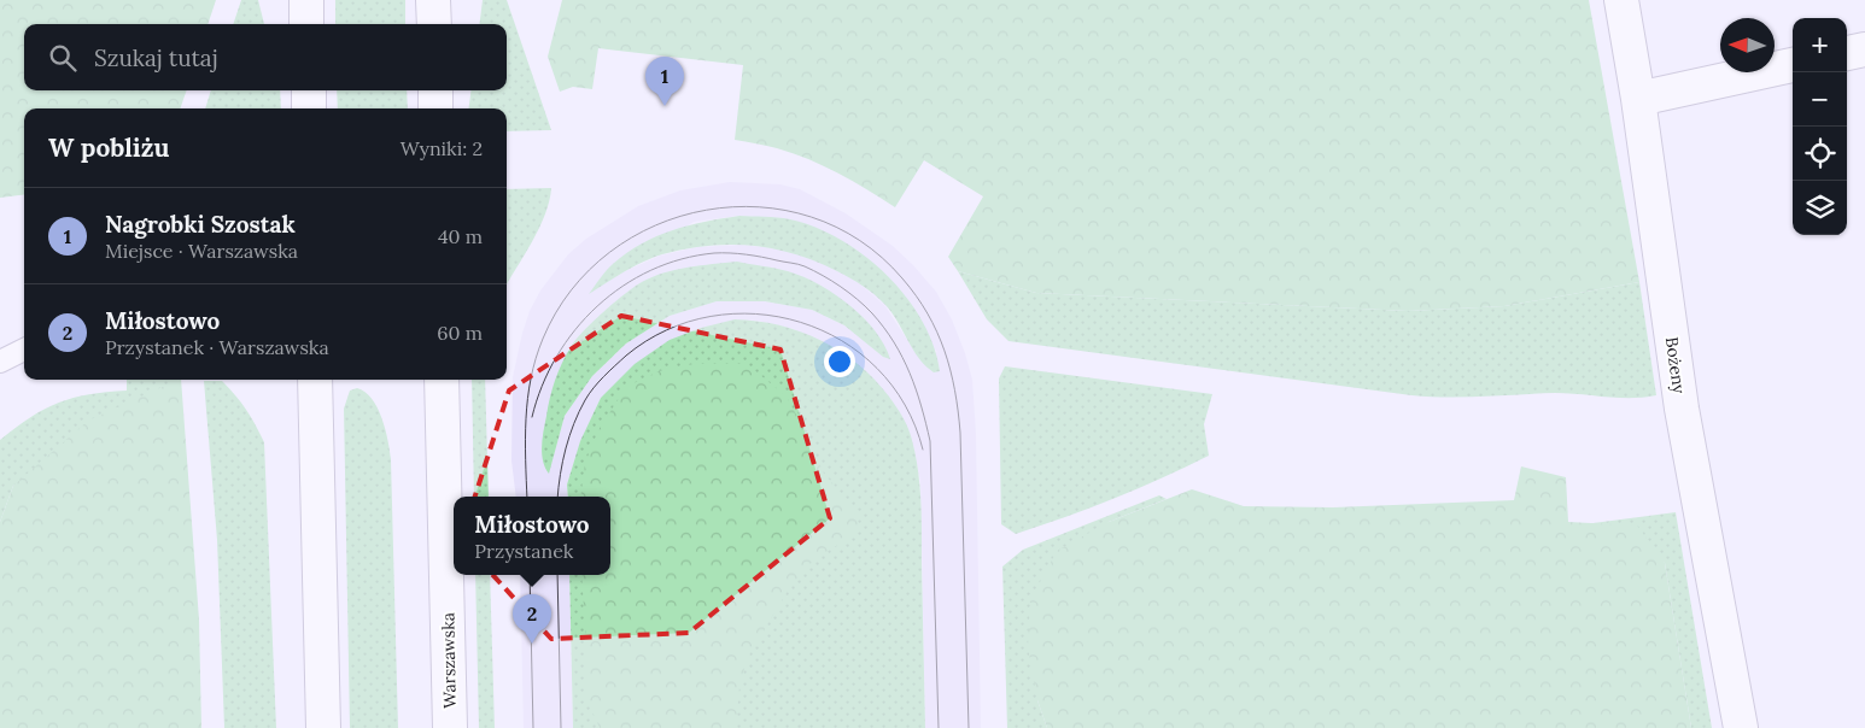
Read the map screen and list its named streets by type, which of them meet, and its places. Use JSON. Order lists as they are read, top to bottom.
{
  "streets": {
    "street": ["Bożeny", "Warszawska"]
  },
  "north": "left",
  "page": {
    "map_buttons": ["+", "−"],
    "search": "Szukaj tutaj",
    "pins": ["1", "2"],
    "heading": ["W pobliżu", "Wyniki: 2"],
    "list": [
      {
        "mark": "1",
        "name": "Nagrobki Szostak",
        "note": "Miejsce · Warszawska",
        "value": "40 m"
      },
      {
        "mark": "2",
        "name": "Miłostowo",
        "note": "Przystanek · Warszawska",
        "value": "60 m"
      }
    ],
    "popup": ["Miłostowo", "Przystanek"]
  }
}
